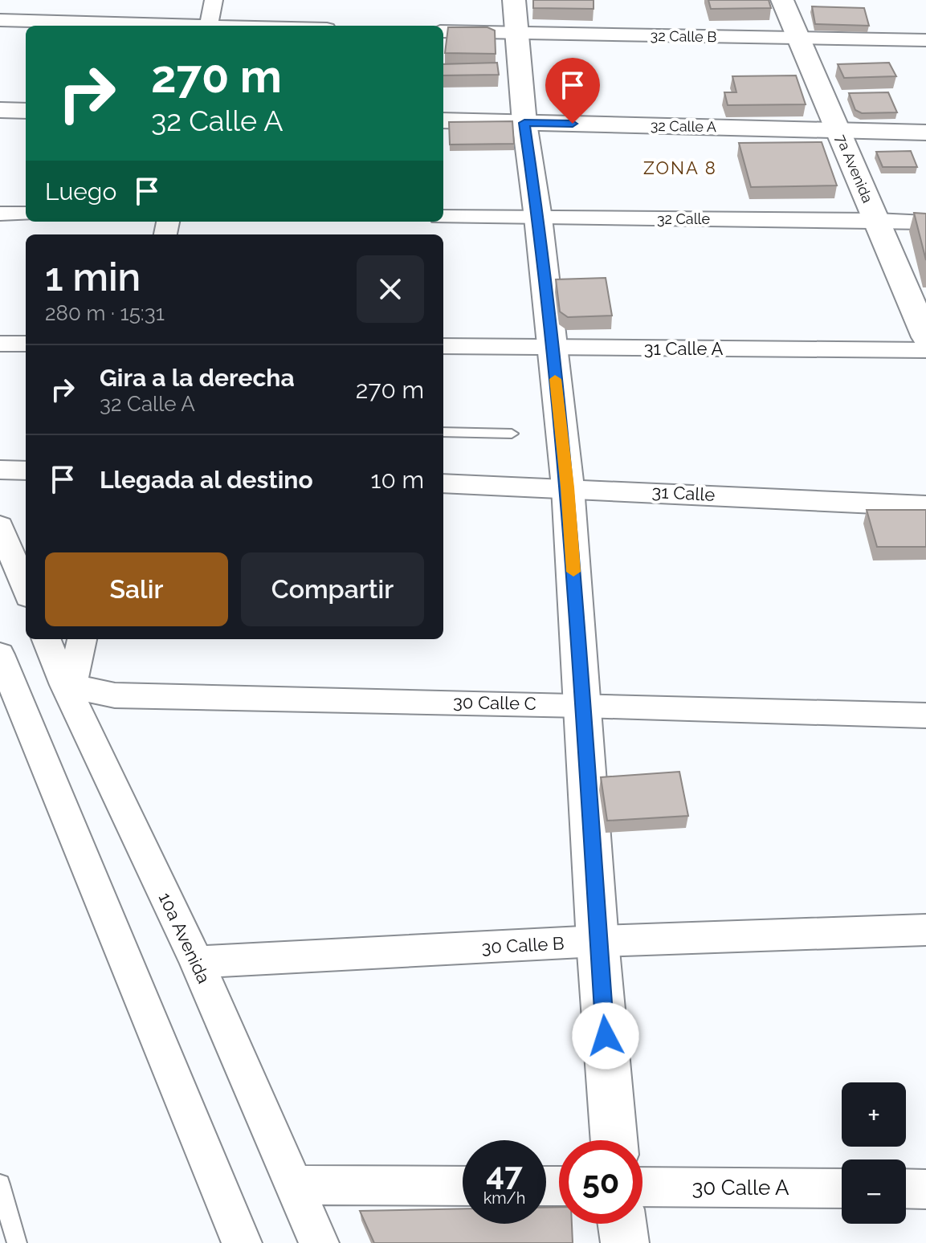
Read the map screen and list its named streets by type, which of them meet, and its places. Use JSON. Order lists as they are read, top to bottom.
{
  "streets": {
    "main road": ["32 Calle A", "7a Avenida"],
    "street": [
      "32 Calle B",
      "32 Calle",
      "31 Calle A",
      "31 Calle",
      "30 Calle C",
      "10a Avenida",
      "30 Calle B",
      "30 Calle A"
    ]
  },
  "crossings": [
    ["32 Calle B", "7a Avenida"],
    ["32 Calle A", "7a Avenida"],
    ["7a Avenida", "32 Calle"],
    ["30 Calle C", "10a Avenida"],
    ["10a Avenida", "30 Calle B"]
  ],
  "districts": ["ZONA 8"],
  "page": {
    "turn": ["270 m", "32 Calle A"],
    "then": "Luego",
    "heading": ["1 min", "280 m · 15:31"],
    "list": [
      {
        "name": "Gira a la derecha",
        "note": "32 Calle A",
        "value": "270 m"
      },
      {
        "name": "Llegada al destino",
        "value": "10 m"
      }
    ],
    "buttons": ["Salir", "Compartir"],
    "map_buttons": ["+", "−"],
    "speed": "47 km/h",
    "limit": "50"
  }
}
